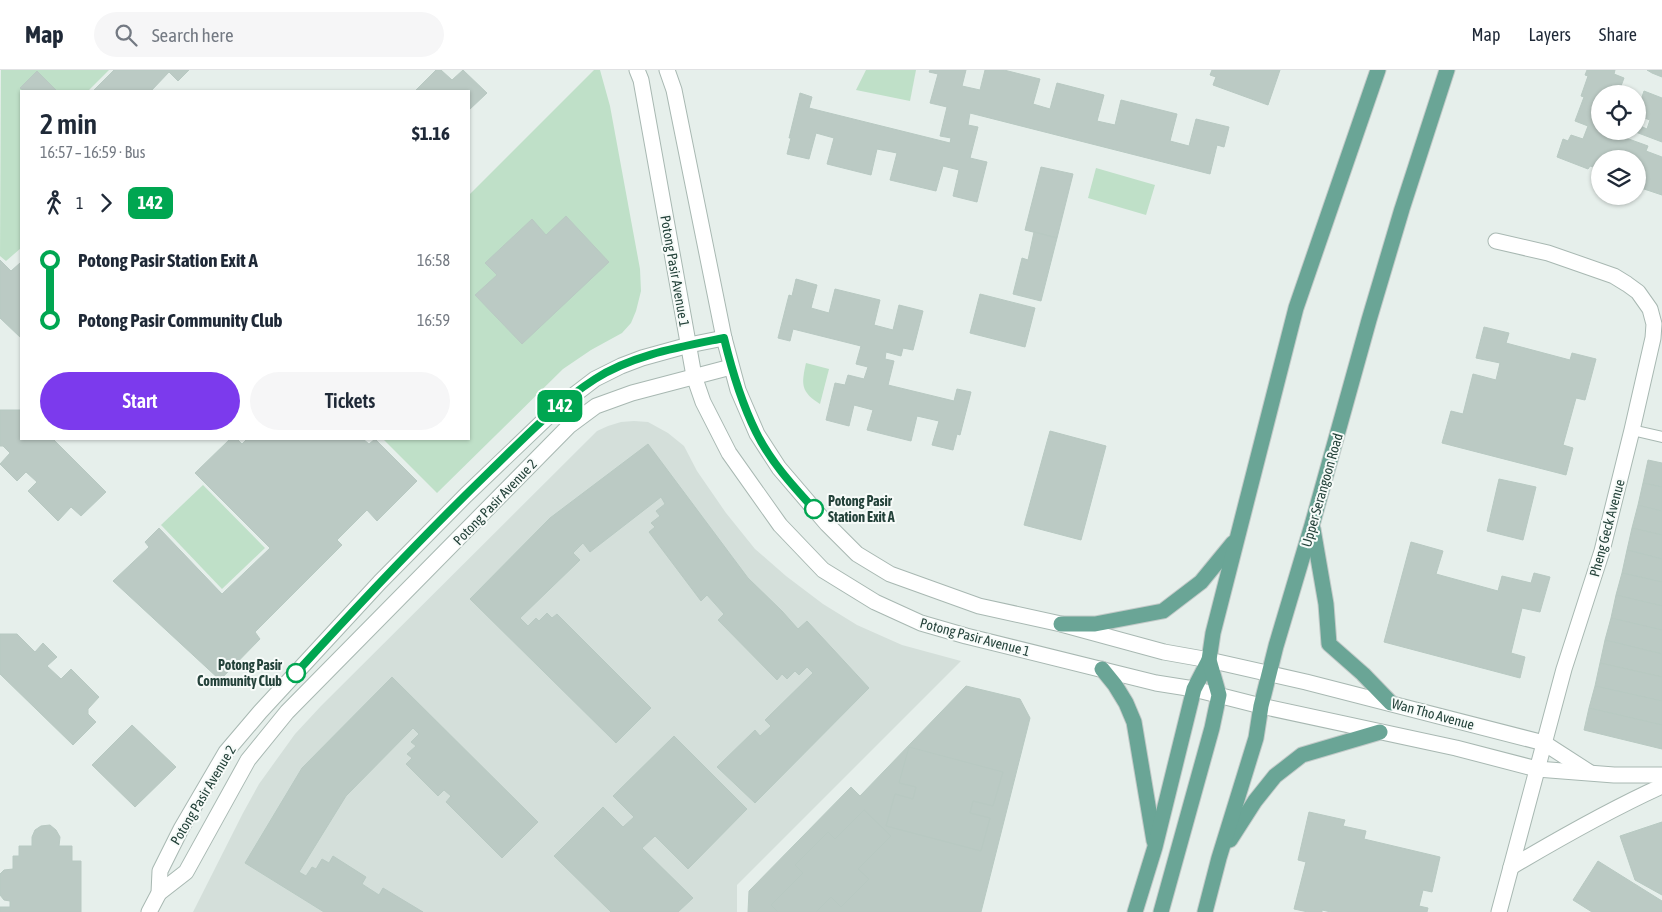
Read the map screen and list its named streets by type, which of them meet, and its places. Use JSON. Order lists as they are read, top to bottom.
{
  "streets": {
    "main road": ["Upper Serangoon Road"],
    "street": [
      "Potong Pasir Avenue 1",
      "Potong Pasir Avenue 2",
      "Pheng Geck Avenue",
      "Wan Tho Avenue"
    ]
  },
  "crossings": [
    ["Potong Pasir Avenue 1", "Upper Serangoon Road"],
    ["Potong Pasir Avenue 1", "Potong Pasir Avenue 2"],
    ["Potong Pasir Avenue 1", "Wan Tho Avenue"],
    ["Upper Serangoon Road", "Wan Tho Avenue"],
    ["Pheng Geck Avenue", "Wan Tho Avenue"]
  ],
  "places": ["Potong Pasir Station Exit A", "Potong Pasir Community Club"],
  "lines": ["bus line 142"],
  "page": {
    "header": "Map",
    "search": "Search here",
    "nav": ["Map", "Layers", "Share"],
    "on_map": "142",
    "heading": ["2 min", "16:57 – 16:59 · Bus", "$1.16"],
    "legs": ["1", "142"],
    "list": [
      {
        "name": "Potong Pasir Station Exit A",
        "value": "16:58"
      },
      {
        "name": "Potong Pasir Community Club",
        "value": "16:59"
      }
    ],
    "buttons": ["Start", "Tickets"]
  }
}
